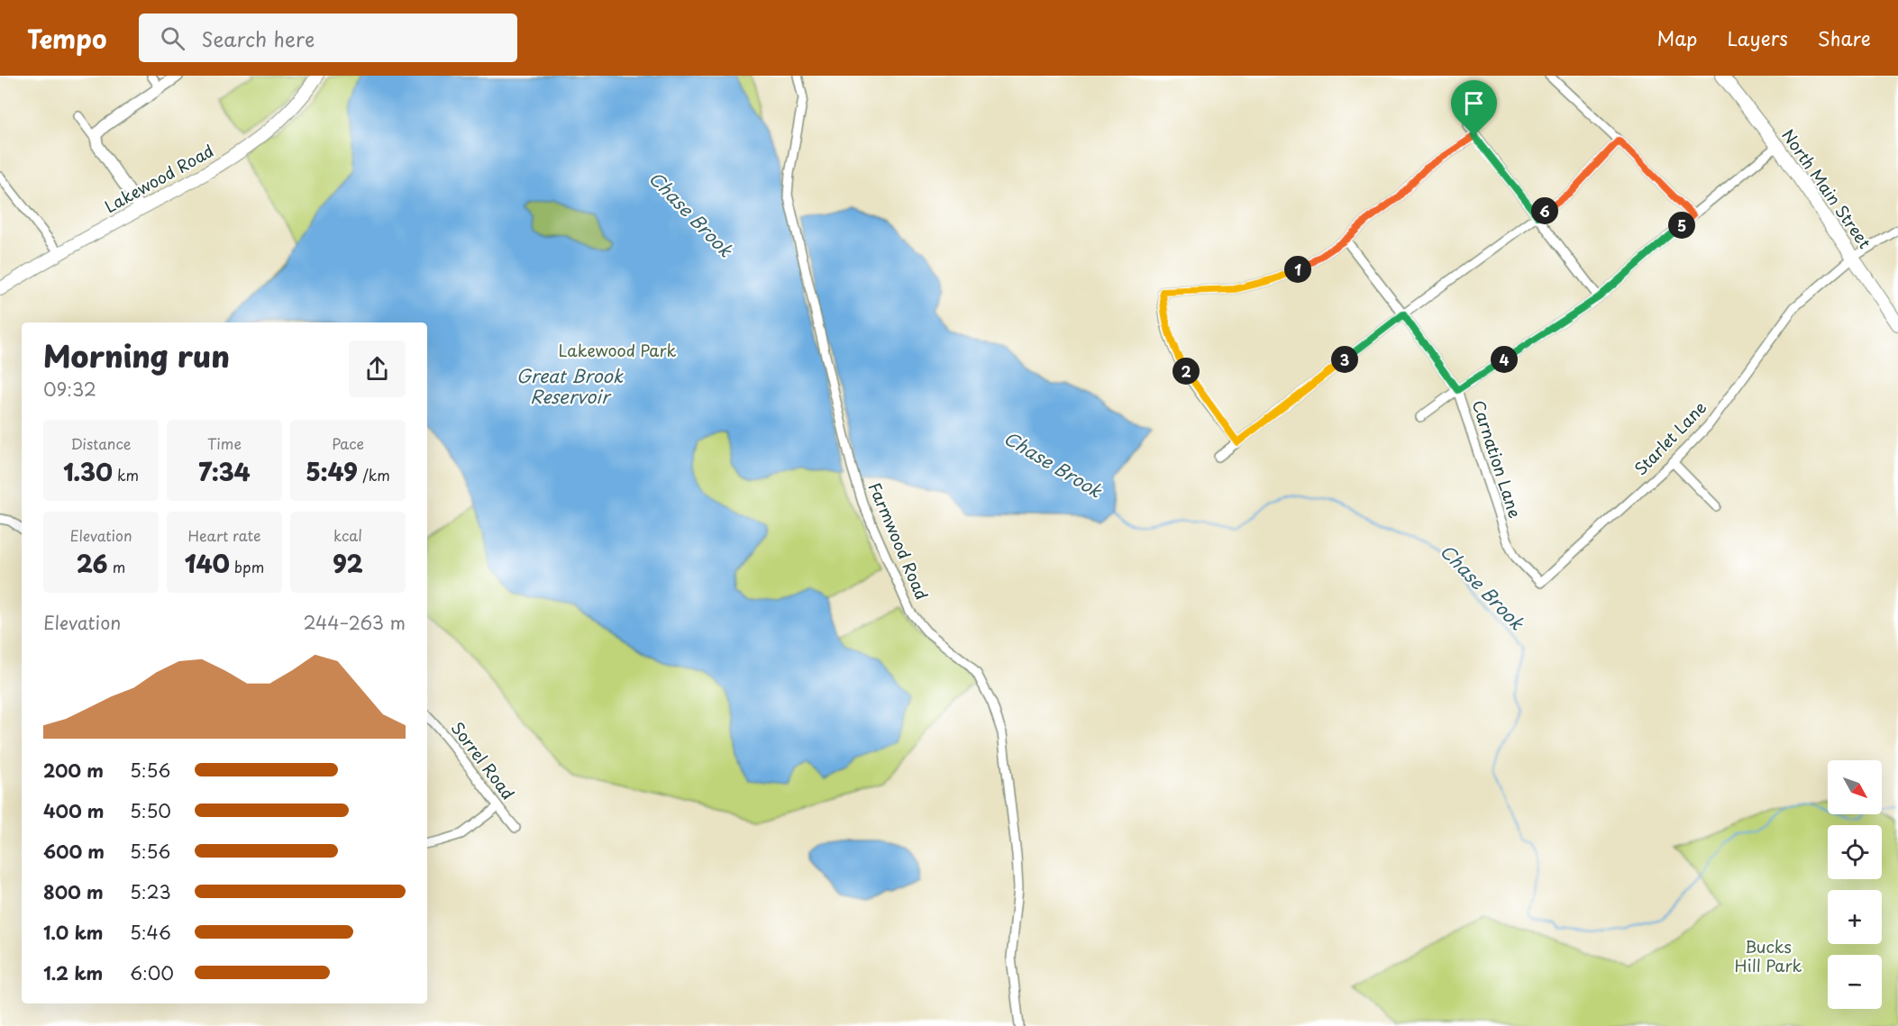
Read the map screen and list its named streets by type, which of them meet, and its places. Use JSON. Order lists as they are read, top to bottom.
{
  "streets": {
    "main road": ["Lakewood Road", "North Main Street"],
    "street": [
      "Starlet Lane",
      "Carnation Lane",
      "Farmwood Road",
      "Sorrel Road"
    ]
  },
  "crossings": [
    ["North Main Street", "Starlet Lane"],
    ["Starlet Lane", "Carnation Lane"]
  ],
  "water": ["Chase Brook", "Great Brook Reservoir"],
  "parks": ["Lakewood Park", "Bucks Hill Park"],
  "north": "bottom right",
  "page": {
    "header": "Tempo",
    "search": "Search here",
    "nav": ["Map", "Layers", "Share"],
    "pins": [
      "6",
      "5",
      "1",
      "3",
      "4",
      "2"
    ],
    "heading": ["Morning run", "09:32"],
    "stats": [
      ["Distance", "1.30 km"],
      ["Time", "7:34"],
      ["Pace", "5:49 /km"],
      ["Elevation", "26 m"],
      ["Heart rate", "140 bpm"],
      ["kcal", "92"]
    ],
    "chart": ["Elevation", "244–263 m"],
    "list": [
      {
        "name": "200 m",
        "note": "5:56"
      },
      {
        "name": "400 m",
        "note": "5:50"
      },
      {
        "name": "600 m",
        "note": "5:56"
      },
      {
        "name": "800 m",
        "note": "5:23"
      },
      {
        "name": "1.0 km",
        "note": "5:46"
      },
      {
        "name": "1.2 km",
        "note": "6:00"
      }
    ],
    "map_buttons": ["+", "−"]
  }
}
